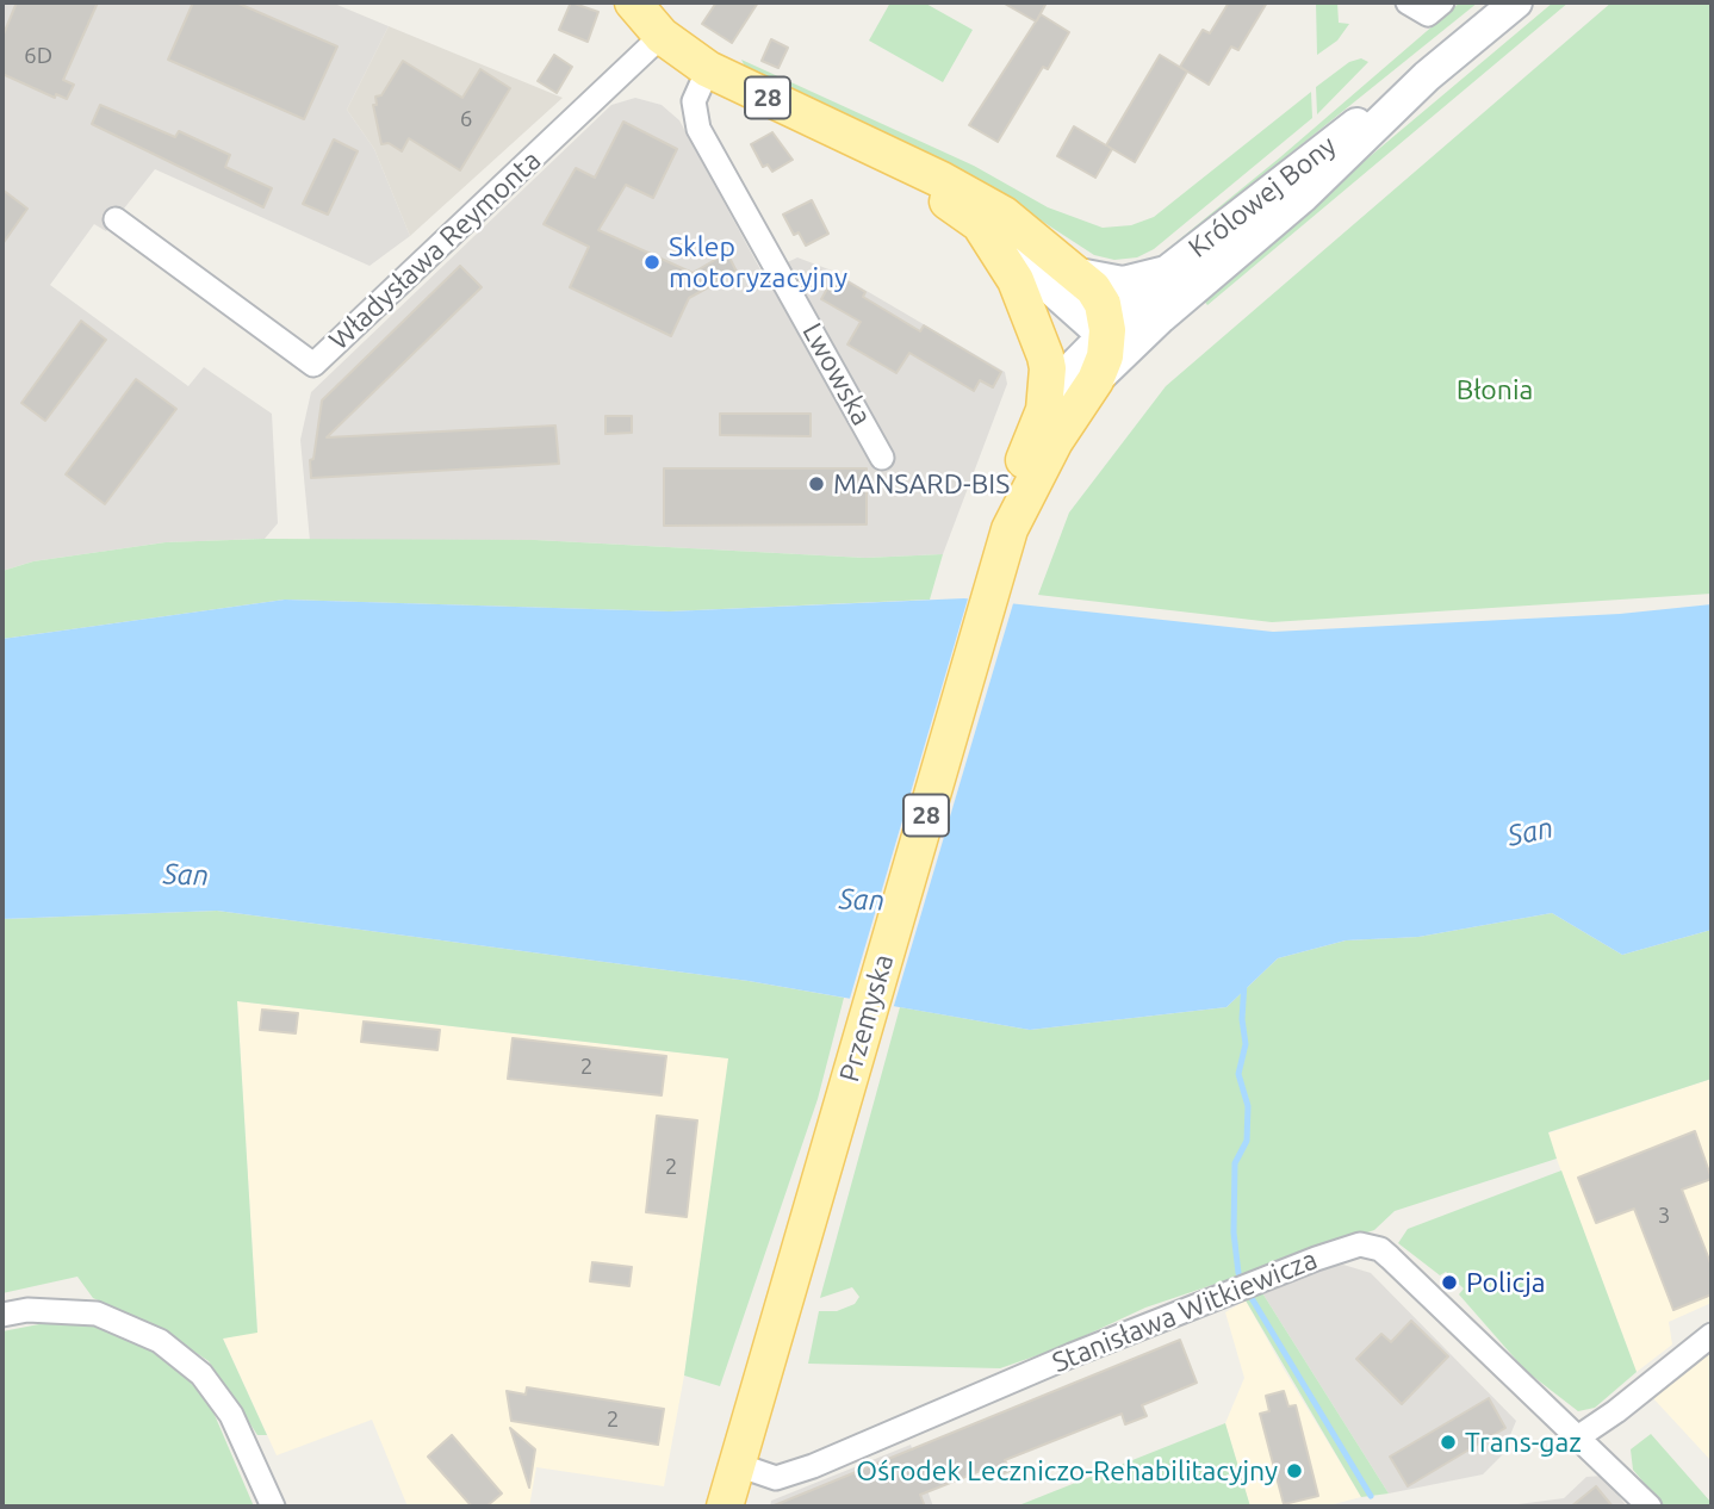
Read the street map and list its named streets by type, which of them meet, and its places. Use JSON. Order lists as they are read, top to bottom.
{
  "streets": {
    "main road": ["28", "Królowej Bony", "Przemyska"],
    "street": ["Władysława Reymonta", "Lwowska", "Stanisława Witkiewicza"]
  },
  "crossings": [
    ["28", "Królowej Bony"],
    ["28", "Władysława Reymonta"],
    ["28", "Lwowska"],
    ["28", "Przemyska"],
    ["Królowej Bony", "Przemyska"],
    ["Przemyska", "Stanisława Witkiewicza"]
  ],
  "water": ["San"],
  "parks": ["Błonia"],
  "places": [
    "Sklep motoryzacyjny",
    "MANSARD-BIS",
    "Policja",
    "Trans-gaz",
    "Ośrodek Leczniczo-Rehabilitacyjny"
  ],
  "house_numbers": [
    "6D",
    "6",
    "2",
    "2",
    "3",
    "2"
  ]
}
